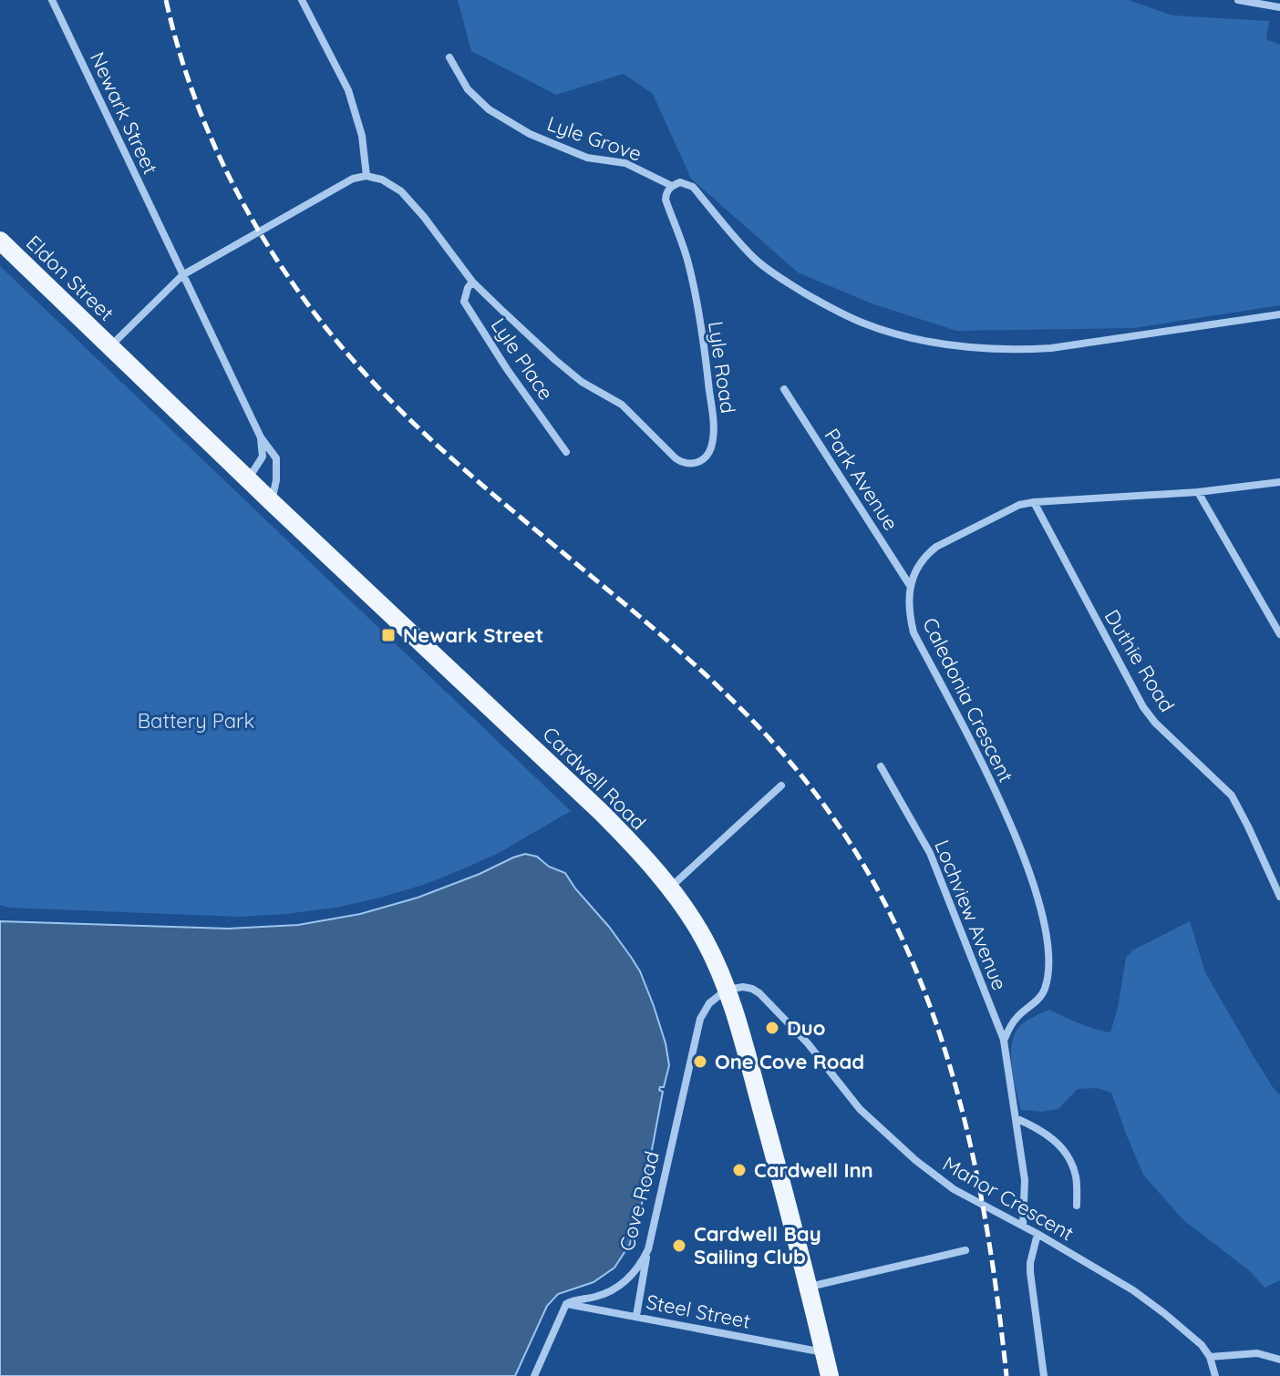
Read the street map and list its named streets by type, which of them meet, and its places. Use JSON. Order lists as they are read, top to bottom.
{
  "streets": {
    "main road": ["Eldon Street", "Cardwell Road"],
    "street": [
      "Newark Street",
      "Lyle Grove",
      "Lyle Place",
      "Lyle Road",
      "Park Avenue",
      "Duthie Road",
      "Caledonia Crescent",
      "Lochview Avenue",
      "Manor Crescent",
      "Cove Road",
      "Steel Street"
    ]
  },
  "crossings": [
    ["Newark Street", "Cardwell Road"],
    ["Lyle Grove", "Lyle Road"],
    ["Eldon Street", "Cardwell Road"],
    ["Lyle Place", "Lyle Road"],
    ["Park Avenue", "Caledonia Crescent"],
    ["Duthie Road", "Caledonia Crescent"],
    ["Caledonia Crescent", "Lochview Avenue"],
    ["Cardwell Road", "Manor Crescent"],
    ["Cardwell Road", "Cove Road"],
    ["Cardwell Road", "Steel Street"],
    ["Manor Crescent", "Cove Road"],
    ["Cove Road", "Steel Street"]
  ],
  "parks": ["Battery Park"],
  "places": {
    "transit": ["Newark Street"],
    "other": [
      "Duo",
      "One Cove Road",
      "Cardwell Inn",
      "Cardwell Bay Sailing Club"
    ]
  }
}
